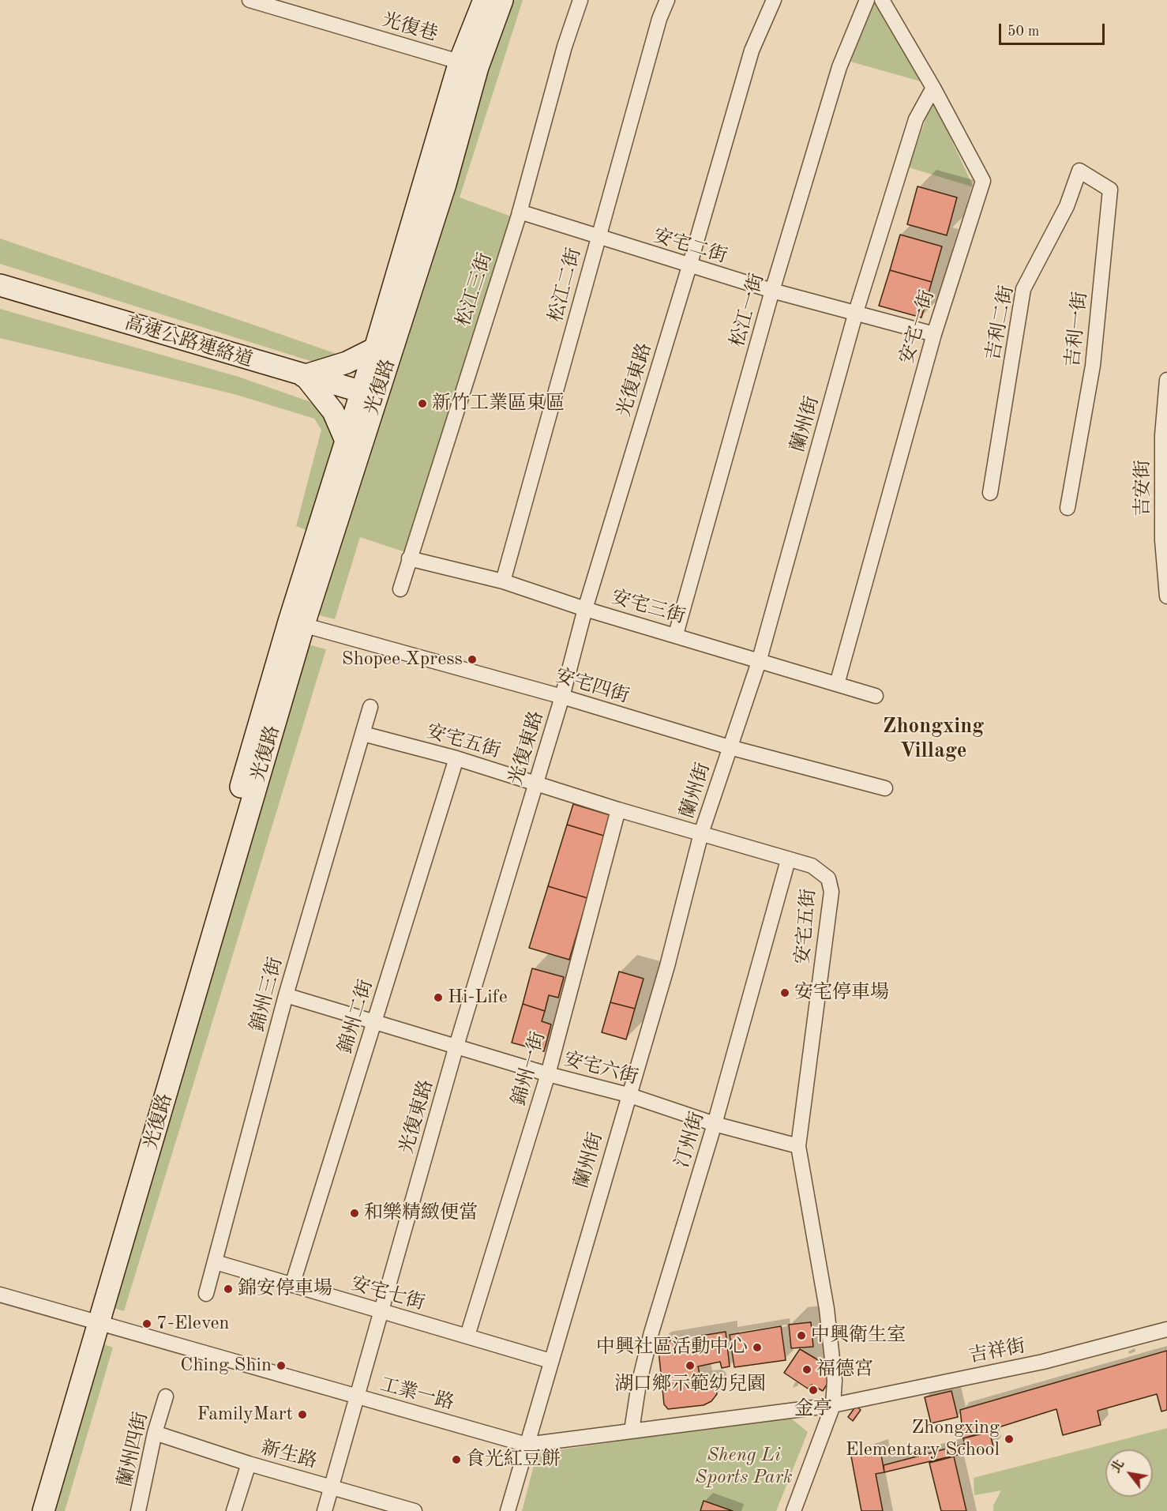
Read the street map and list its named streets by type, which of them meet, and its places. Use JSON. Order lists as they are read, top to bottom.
{
  "streets": {
    "street": [
      "光復巷",
      "安宅二街",
      "松江二街",
      "松江三街",
      "松江一街",
      "吉利二街",
      "安宅一街",
      "吉利一街",
      "高速公路連絡道",
      "光復東路",
      "光復路",
      "蘭州街",
      "吉安街",
      "安宅三街",
      "安宅四街",
      "安宅五街",
      "錦州三街",
      "錦州二街",
      "錦州一街",
      "安宅六街",
      "汀州街",
      "安宅七街",
      "吉祥街",
      "工業一路",
      "蘭州四街",
      "新生路"
    ]
  },
  "crossings": [
    ["光復巷", "光復路"],
    ["安宅二街", "松江二街"],
    ["安宅二街", "松江三街"],
    ["安宅二街", "松江一街"],
    ["安宅二街", "安宅一街"],
    ["安宅二街", "光復東路"],
    ["安宅二街", "蘭州街"],
    ["松江二街", "安宅三街"],
    ["松江三街", "安宅三街"],
    ["松江一街", "安宅三街"],
    ["吉利二街", "吉利一街"],
    ["安宅一街", "蘭州街"],
    ["安宅一街", "安宅三街"],
    ["高速公路連絡道", "光復路"],
    ["光復東路", "安宅三街"],
    ["光復東路", "安宅四街"],
    ["光復東路", "安宅五街"],
    ["光復東路", "安宅六街"],
    ["光復東路", "安宅七街"],
    ["光復東路", "工業一路"],
    ["光復東路", "新生路"],
    ["光復路", "安宅四街"],
    ["光復路", "工業一路"],
    ["蘭州街", "安宅三街"],
    ["蘭州街", "安宅四街"],
    ["蘭州街", "安宅五街"],
    ["蘭州街", "安宅六街"],
    ["蘭州街", "安宅七街"],
    ["蘭州街", "工業一路"],
    ["安宅五街", "錦州三街"],
    ["安宅五街", "錦州二街"],
    ["安宅五街", "錦州一街"],
    ["安宅五街", "安宅六街"],
    ["安宅五街", "汀州街"],
    ["安宅五街", "吉祥街"],
    ["安宅五街", "工業一路"],
    ["錦州三街", "安宅六街"],
    ["錦州三街", "安宅七街"],
    ["錦州二街", "安宅六街"],
    ["錦州二街", "安宅七街"],
    ["錦州一街", "安宅六街"],
    ["錦州一街", "安宅七街"],
    ["安宅六街", "汀州街"],
    ["汀州街", "工業一路"],
    ["吉祥街", "工業一路"],
    ["蘭州四街", "新生路"]
  ],
  "districts": ["Zhongxing Village"],
  "parks": ["Sheng Li Sports Park"],
  "places": [
    "新竹工業區東區",
    "Shopee Xpress",
    "安宅停車場",
    "Hi-Life",
    "和樂精緻便當",
    "錦安停車場",
    "7-Eleven",
    "中興衛生室",
    "中興社區活動中心",
    "Ching Shin",
    "湖口鄉示範幼兒園",
    "福德宮",
    "金亭",
    "FamilyMart",
    "Zhongxing Elementary School",
    "食光紅豆餅"
  ],
  "scale_bar": "50 m",
  "north": "top left"
}
